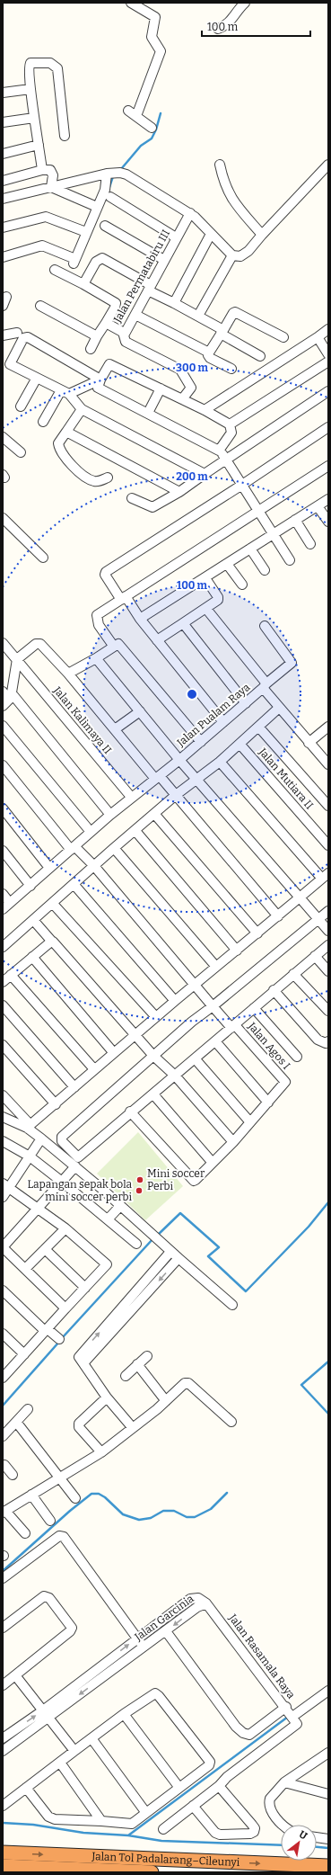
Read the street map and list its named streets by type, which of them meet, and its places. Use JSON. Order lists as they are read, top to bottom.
{
  "streets": {
    "highway": ["Jalan Tol Padalarang–Cileunyi"],
    "street": [
      "Jalan Permatabiru III",
      "Jalan Pualam Raya",
      "Jalan Kalimaya II",
      "Jalan Mutiara II",
      "Jalan Agos I",
      "Jalan Garcinia",
      "Jalan Rasamala Raya"
    ]
  },
  "crossings": [
    ["Jalan Pualam Raya", "Jalan Kalimaya II"],
    ["Jalan Pualam Raya", "Jalan Agos I"],
    ["Jalan Garcinia", "Jalan Rasamala Raya"]
  ],
  "places": ["Mini soccer Perbi", "Lapangan sepak bola mini soccer perbi"],
  "scale_bar": "100 m",
  "north": "top right",
  "rings": ["300 m", "200 m", "100 m"]
}
